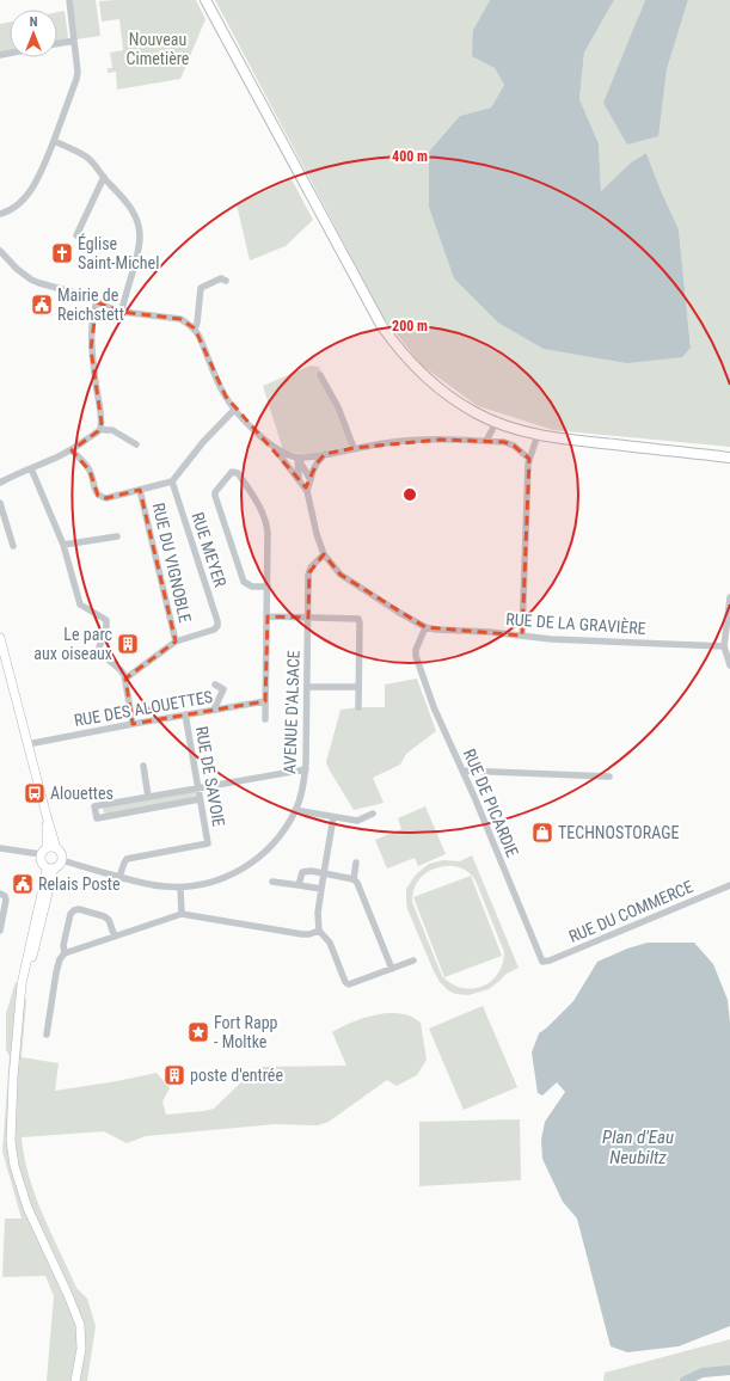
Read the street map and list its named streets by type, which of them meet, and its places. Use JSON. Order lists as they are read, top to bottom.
{
  "streets": {
    "street": [
      "RUE MEYER",
      "RUE DU VIGNOBLE",
      "RUE DE LA GRAVIÈRE",
      "RUE DES ALOUETTES",
      "AVENUE D'ALSACE",
      "RUE DE SAVOIE",
      "RUE DE PICARDIE",
      "RUE DU COMMERCE"
    ]
  },
  "crossings": [
    ["RUE MEYER", "RUE DU VIGNOBLE"],
    ["RUE DE LA GRAVIÈRE", "AVENUE D'ALSACE"],
    ["RUE DE LA GRAVIÈRE", "RUE DE PICARDIE"],
    ["RUE DES ALOUETTES", "RUE DE SAVOIE"],
    ["AVENUE D'ALSACE", "RUE DE SAVOIE"],
    ["RUE DE PICARDIE", "RUE DU COMMERCE"]
  ],
  "water": ["Plan d'Eau Neubiltz"],
  "parks": ["Nouveau Cimetière"],
  "places": {
    "church": ["Église Saint-Michel"],
    "public building": ["Mairie de Reichstett", "Relais Poste"],
    "building": ["Le parc aux oiseaux", "poste d'entrée"],
    "bus stop": ["Alouettes"],
    "shop": ["TECHNOSTORAGE"],
    "place": ["Fort Rapp - Moltke"]
  },
  "north": "top",
  "rings": ["400 m", "200 m"]
}
